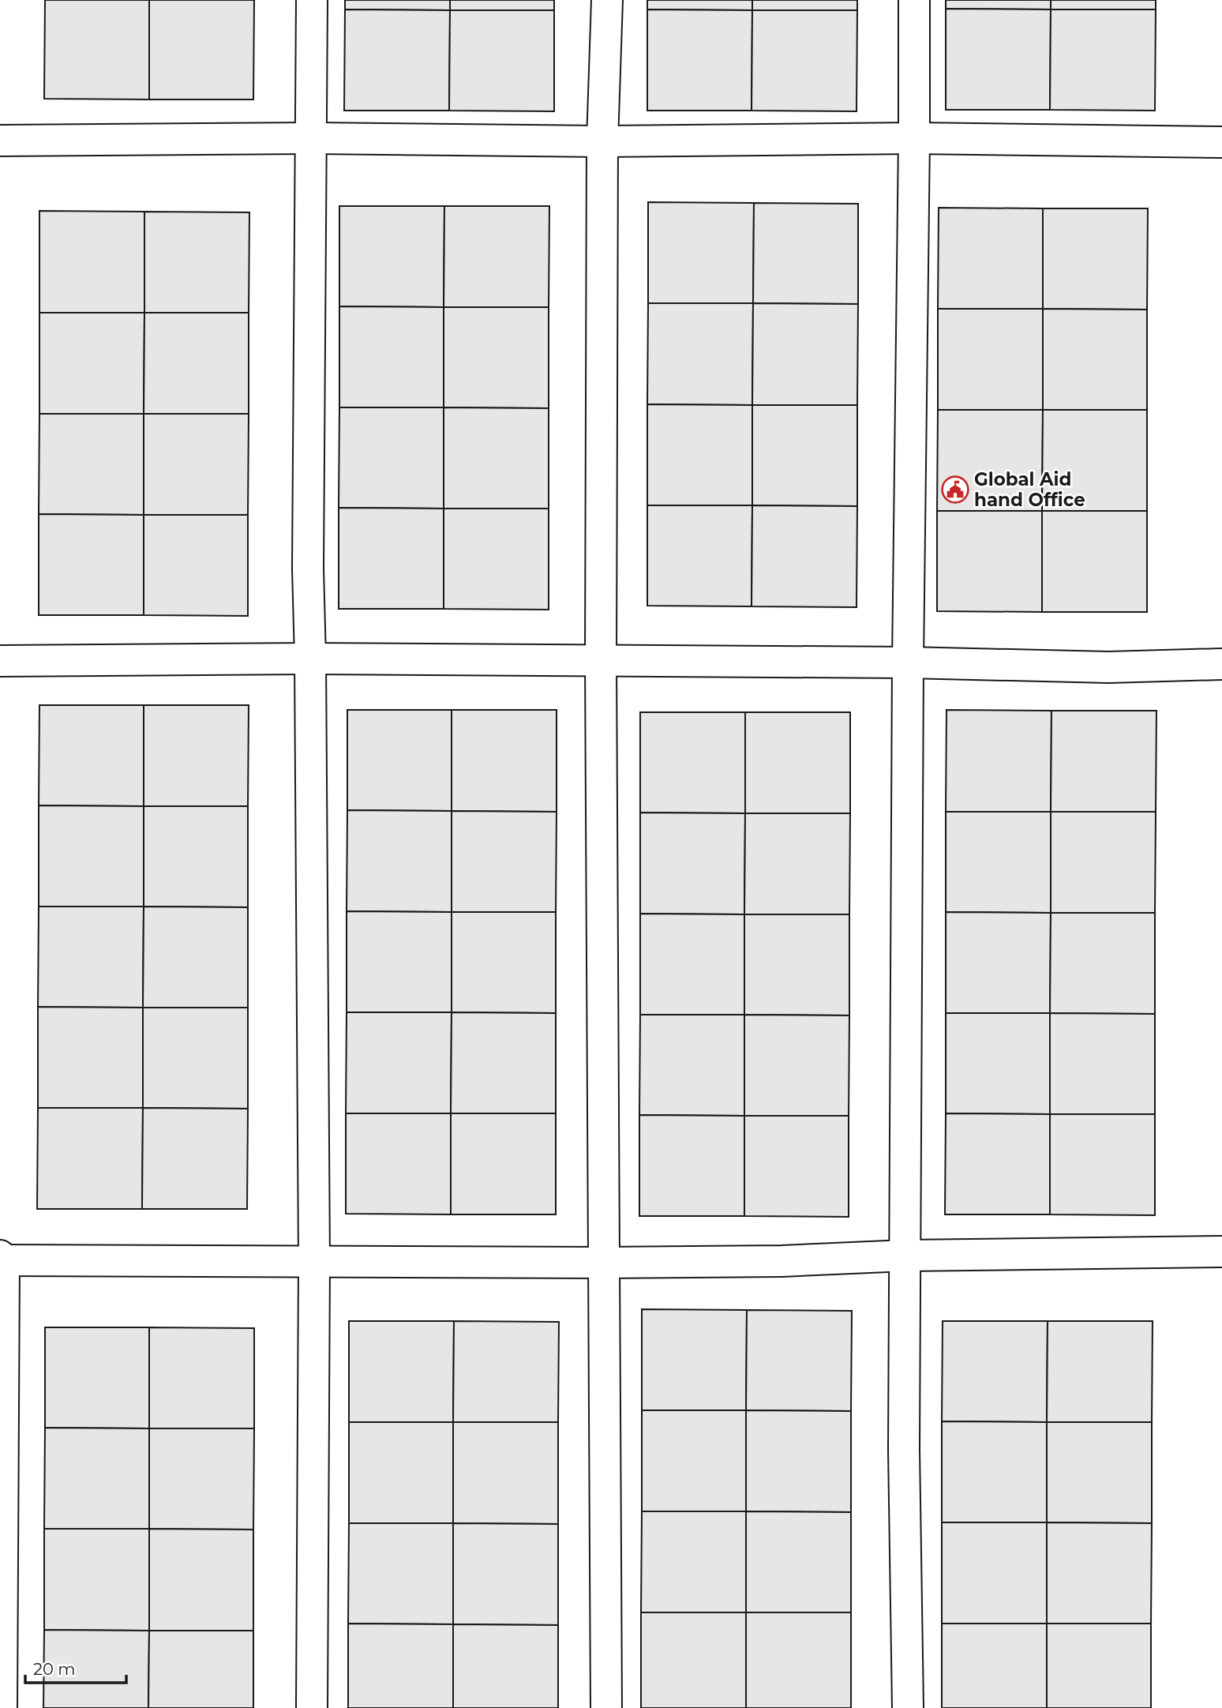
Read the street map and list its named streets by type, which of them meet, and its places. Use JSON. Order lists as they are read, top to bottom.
{
  "places": {
    "public building": ["Global Aid hand Office"]
  },
  "scale_bar": "20 m"
}
